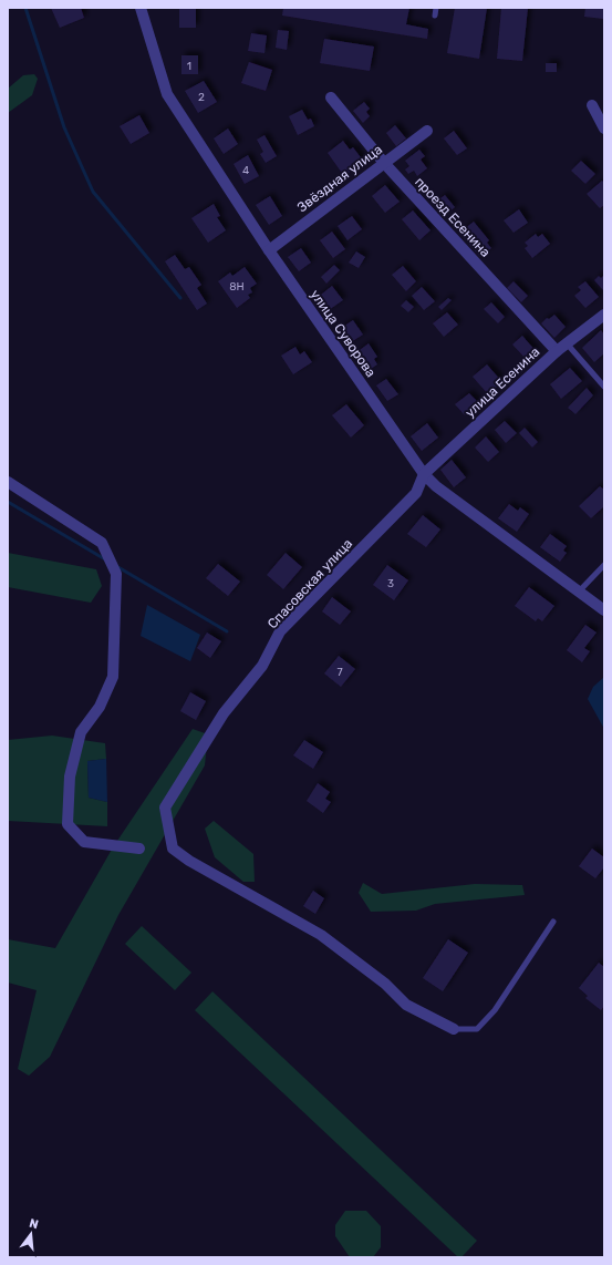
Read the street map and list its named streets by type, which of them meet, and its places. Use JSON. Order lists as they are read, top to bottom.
{
  "streets": {
    "street": [
      "Звёздная улица",
      "проезд Есенина",
      "улица Суворова",
      "улица Есенина",
      "Спасовская улица"
    ]
  },
  "crossings": [
    ["Звёздная улица", "проезд Есенина"],
    ["Звёздная улица", "улица Суворова"],
    ["проезд Есенина", "улица Есенина"],
    ["улица Суворова", "улица Есенина"],
    ["улица Суворова", "Спасовская улица"],
    ["улица Есенина", "Спасовская улица"]
  ],
  "house_numbers": [
    "1",
    "2",
    "4",
    "8Н",
    "3",
    "7"
  ],
  "north": "top"
}
